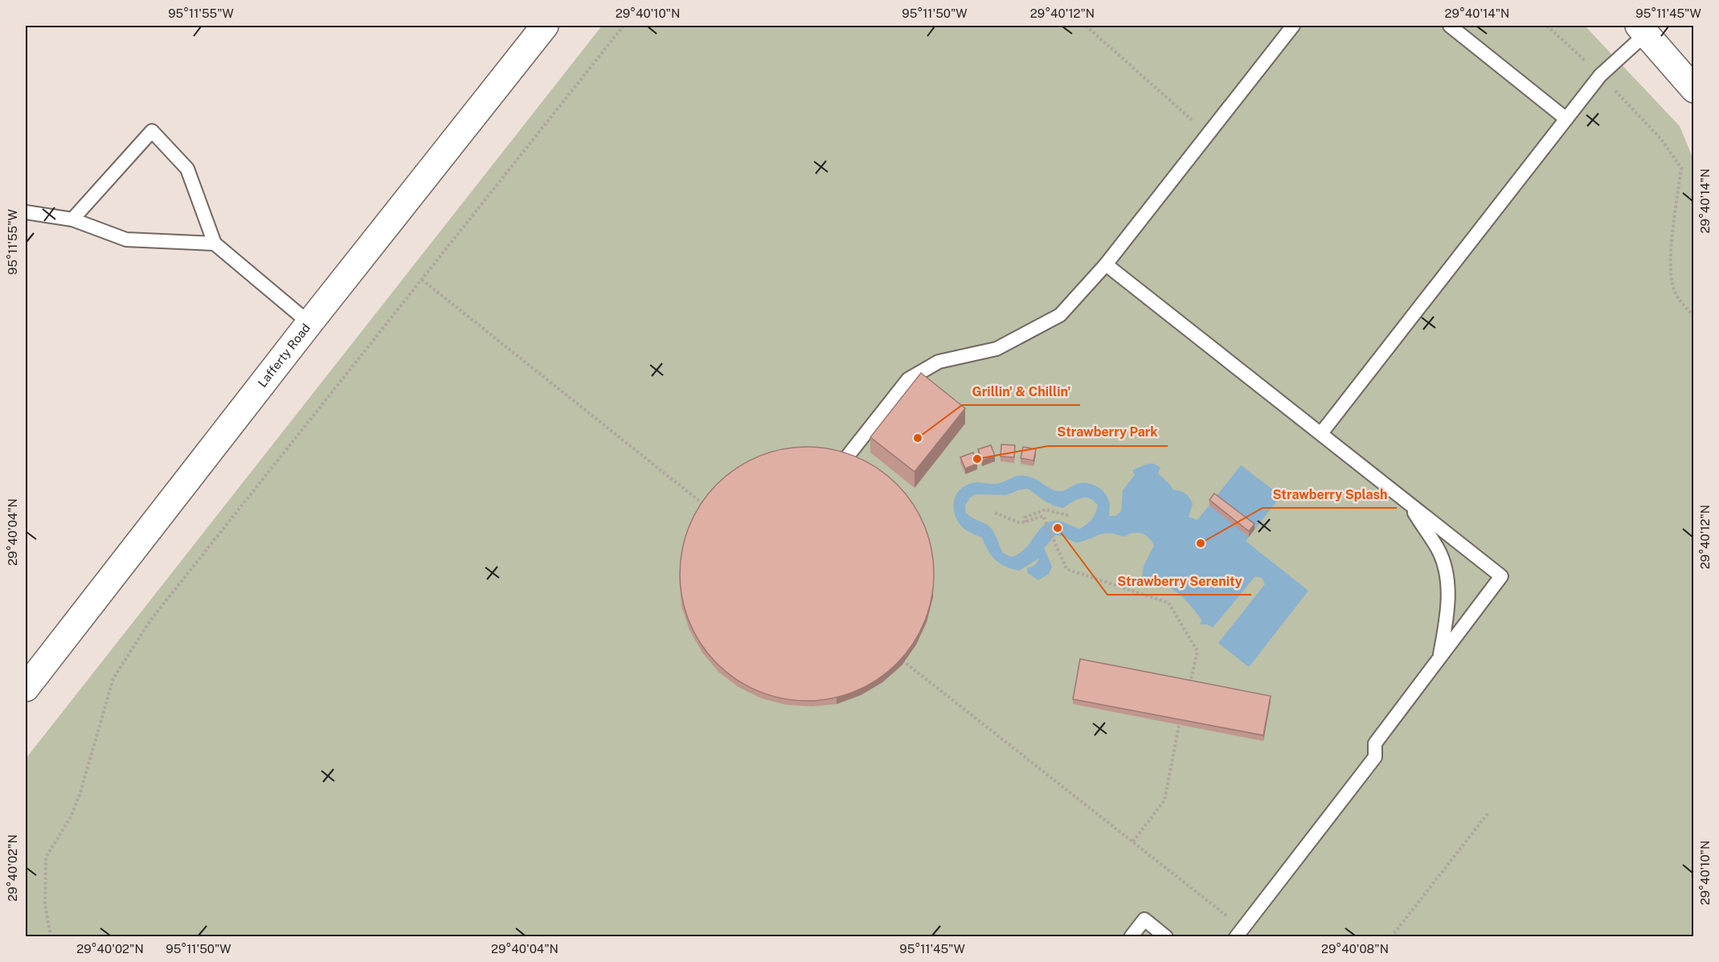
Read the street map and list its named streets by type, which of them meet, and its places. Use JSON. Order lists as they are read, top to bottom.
{
  "streets": {
    "street": ["Lafferty Road"]
  },
  "places": [
    "Grillin' & Chillin'",
    "Strawberry Park",
    "Strawberry Serenity",
    "Strawberry Splash"
  ],
  "coordinates": [
    "95°11'55\"W",
    "29°40'10\"N",
    "95°11'50\"W",
    "29°40'12\"N",
    "29°40'14\"N",
    "95°11'45\"W",
    "29°40'04\"N",
    "29°40'02\"N",
    "29°40'08\"N"
  ]
}
